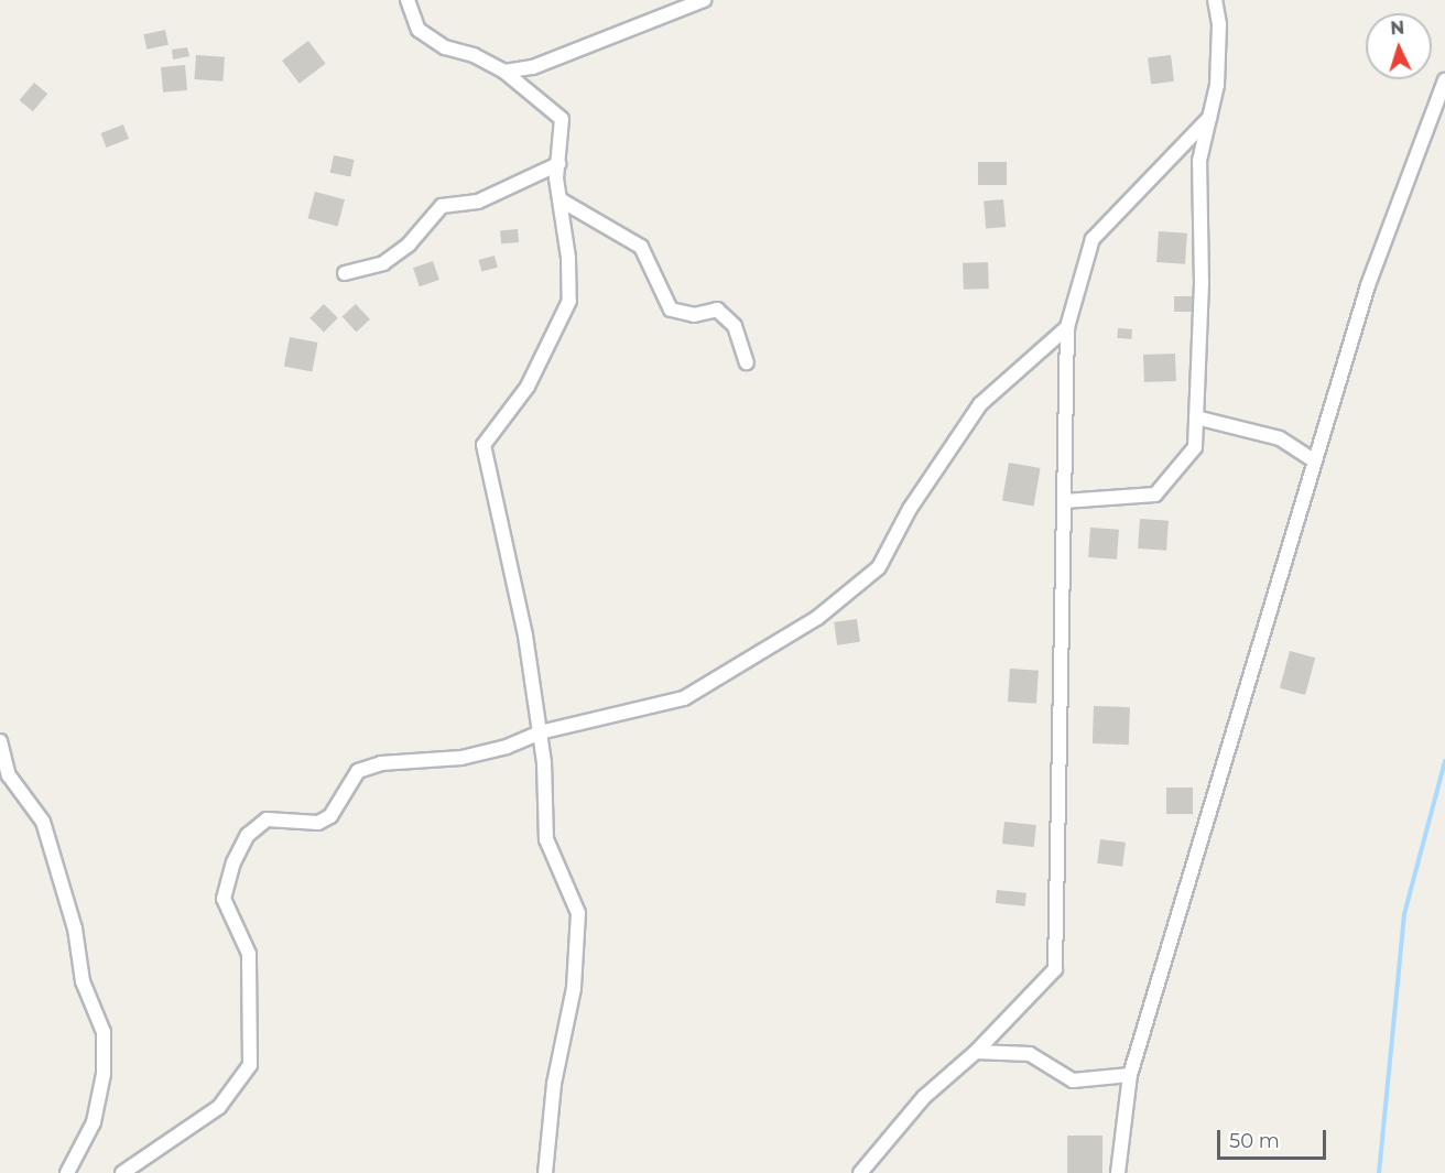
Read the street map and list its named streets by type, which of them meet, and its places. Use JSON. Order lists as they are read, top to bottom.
{
  "scale_bar": "50 m",
  "north": "top"
}
